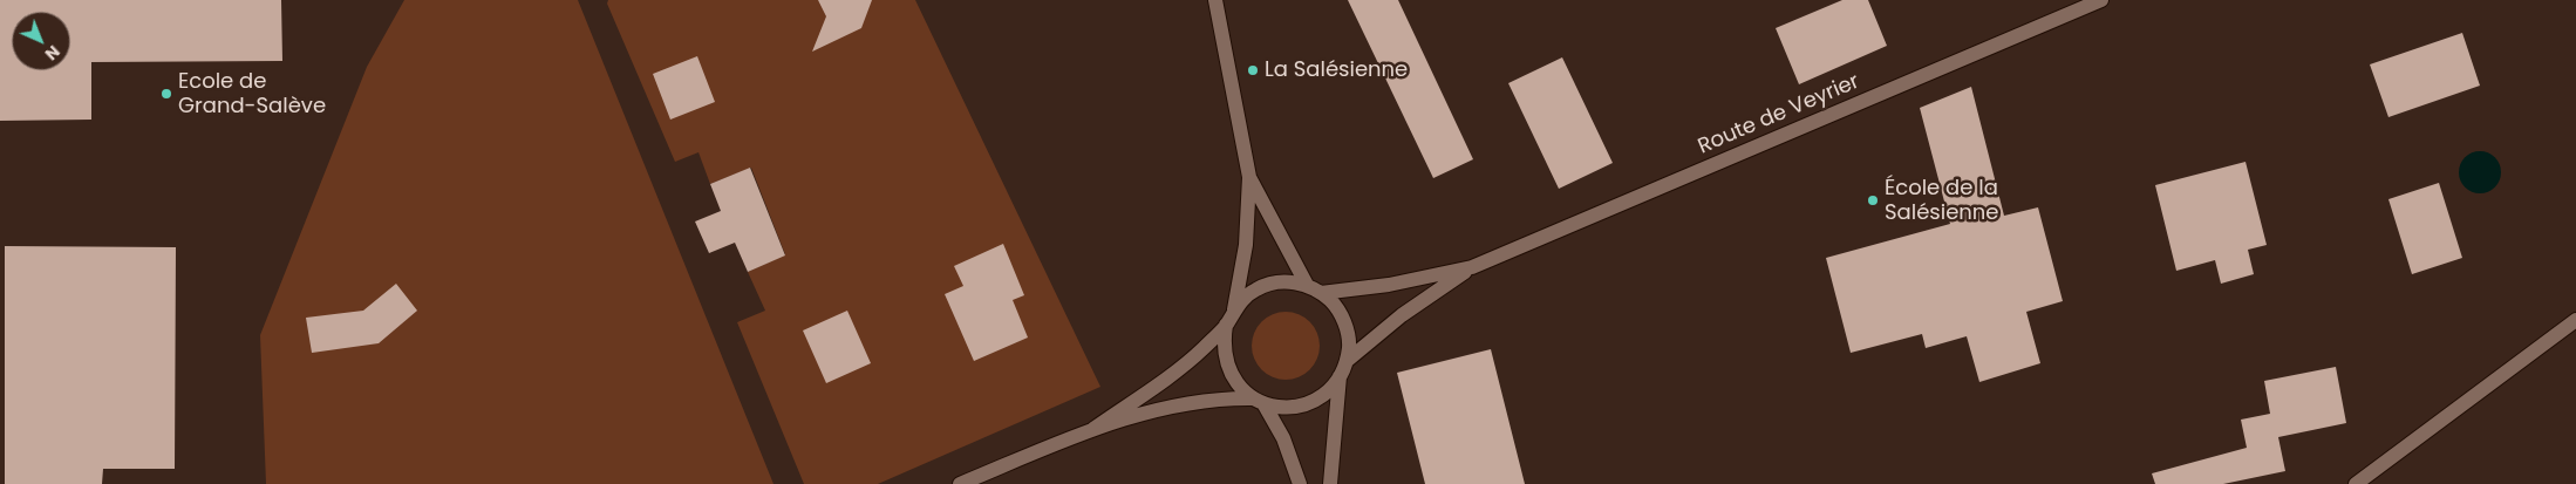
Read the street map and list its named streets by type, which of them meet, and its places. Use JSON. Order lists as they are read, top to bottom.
{
  "streets": {
    "street": ["Route de Veyrier"]
  },
  "places": ["La Salésienne", "Ecole de Grand-Salève", "École de la Salésienne"],
  "north": "bottom right"
}
